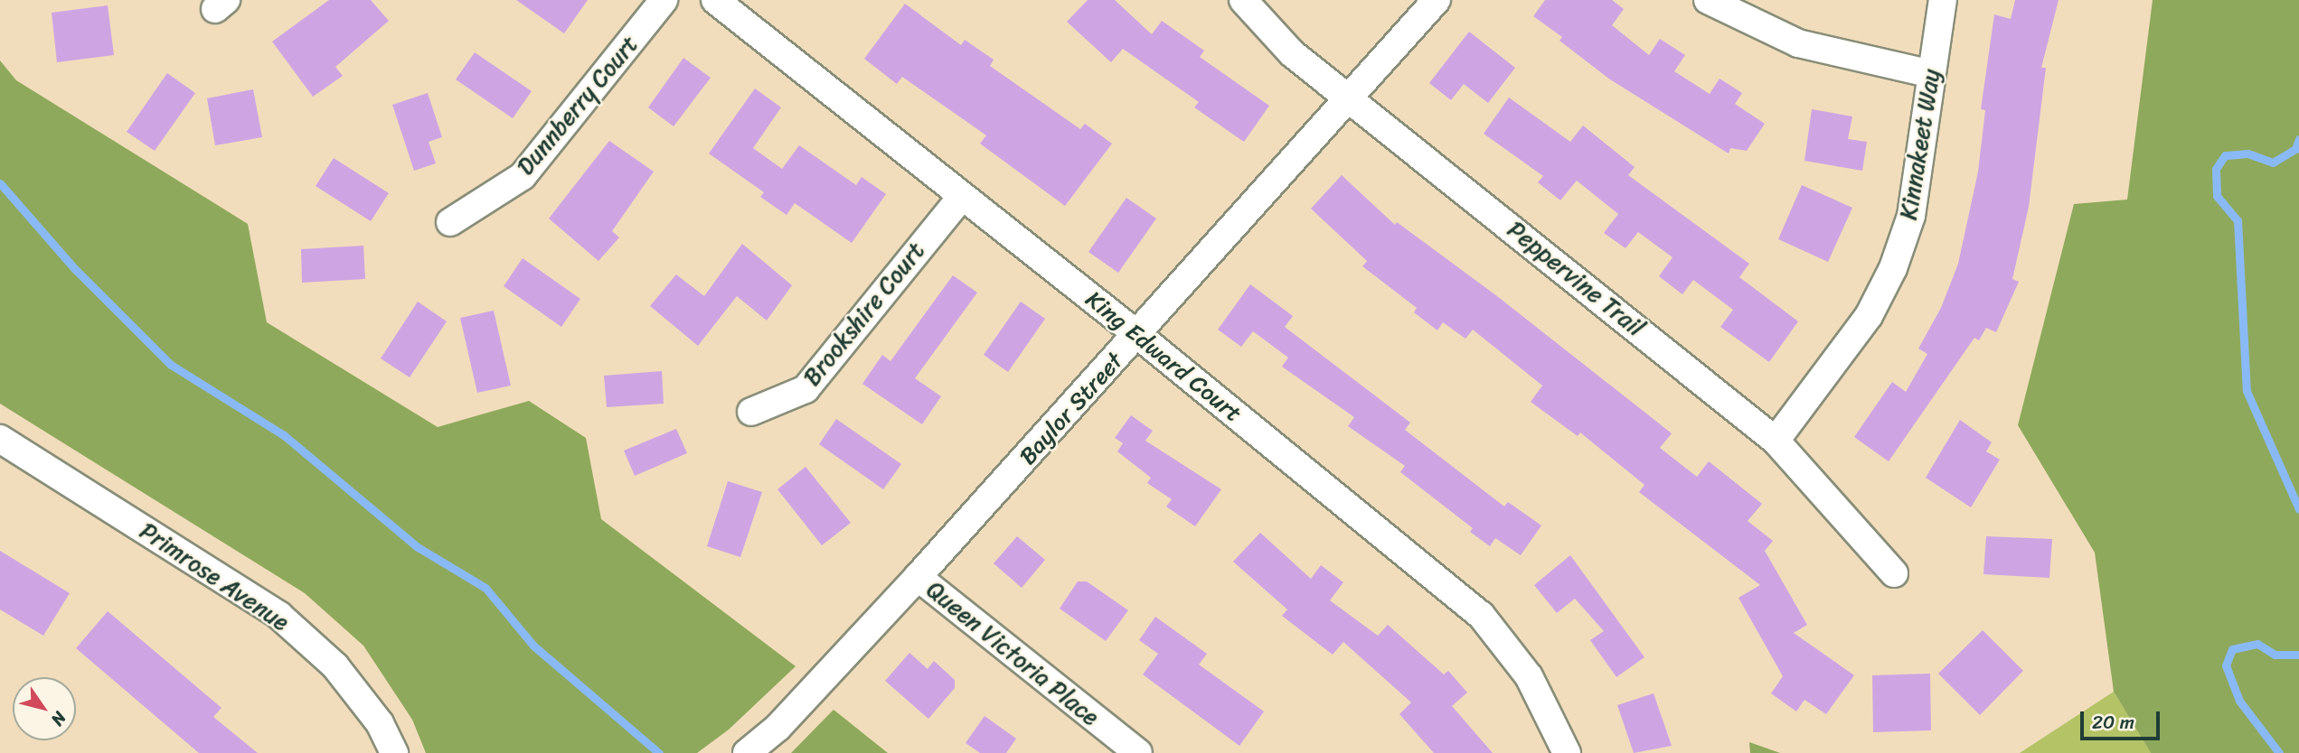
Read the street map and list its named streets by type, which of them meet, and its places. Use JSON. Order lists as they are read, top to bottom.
{
  "streets": {
    "street": [
      "Dunnberry Court",
      "Kinnakeet Way",
      "Peppervine Trail",
      "Brookshire Court",
      "King Edward Court",
      "Baylor Street",
      "Primrose Avenue",
      "Queen Victoria Place"
    ]
  },
  "crossings": [
    ["Kinnakeet Way", "Peppervine Trail"],
    ["Peppervine Trail", "Baylor Street"],
    ["Brookshire Court", "King Edward Court"],
    ["King Edward Court", "Baylor Street"],
    ["Baylor Street", "Queen Victoria Place"]
  ],
  "scale_bar": "20 m",
  "north": "bottom right"
}
